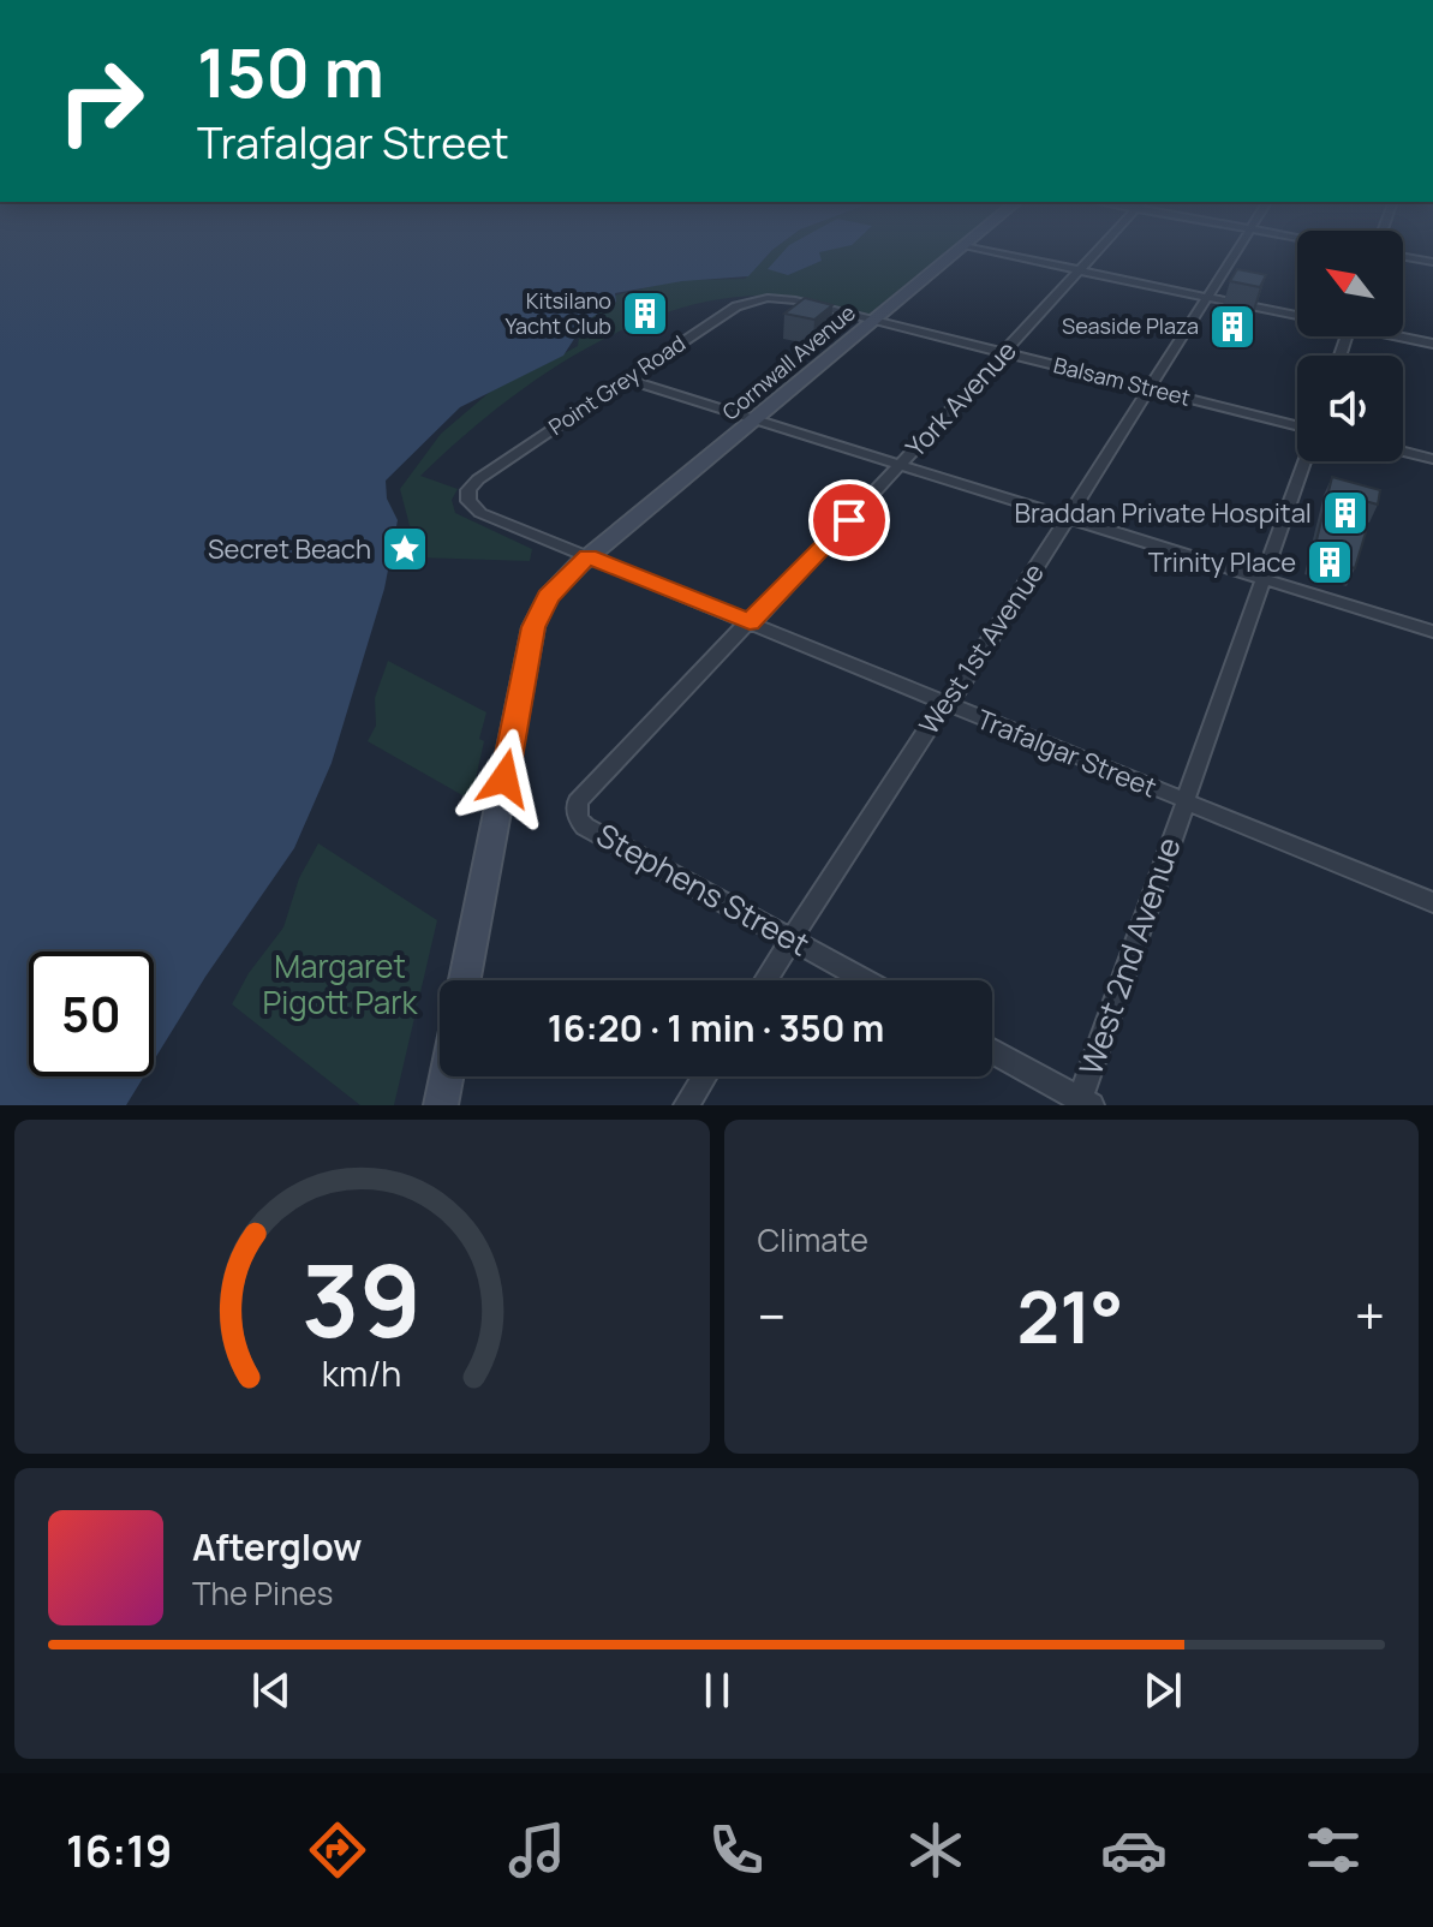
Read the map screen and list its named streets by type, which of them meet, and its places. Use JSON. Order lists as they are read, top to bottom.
{
  "streets": {
    "main road": ["Cornwall Avenue"],
    "street": [
      "Balsam Street",
      "Point Grey Road",
      "York Avenue",
      "West 1st Avenue",
      "Trafalgar Street",
      "Stephens Street",
      "West 2nd Avenue"
    ]
  },
  "crossings": [
    ["Cornwall Avenue", "Balsam Street"],
    ["Cornwall Avenue", "Trafalgar Street"],
    ["Balsam Street", "Point Grey Road"],
    ["Balsam Street", "York Avenue"],
    ["Balsam Street", "West 1st Avenue"],
    ["Point Grey Road", "Trafalgar Street"],
    ["York Avenue", "Trafalgar Street"],
    ["York Avenue", "Stephens Street"],
    ["West 1st Avenue", "Trafalgar Street"],
    ["West 1st Avenue", "Stephens Street"],
    ["Trafalgar Street", "West 2nd Avenue"]
  ],
  "parks": ["Margaret Pigott Park"],
  "places": {
    "building": [
      "Kitsilano Yacht Club",
      "Seaside Plaza",
      "Braddan Private Hospital",
      "Trinity Place"
    ],
    "place": ["Secret Beach"]
  },
  "north": "top left",
  "page": {
    "turn": ["150 m", "Trafalgar Street"],
    "limit": "50",
    "trip": "16:20 · 1 min · 350 m",
    "tile": "Climate",
    "heat": ["−", "21°", "+"],
    "song": ["Afterglow", "The Pines"],
    "tabs": "16:19",
    "gauge": ["39", "km/h"]
  }
}
